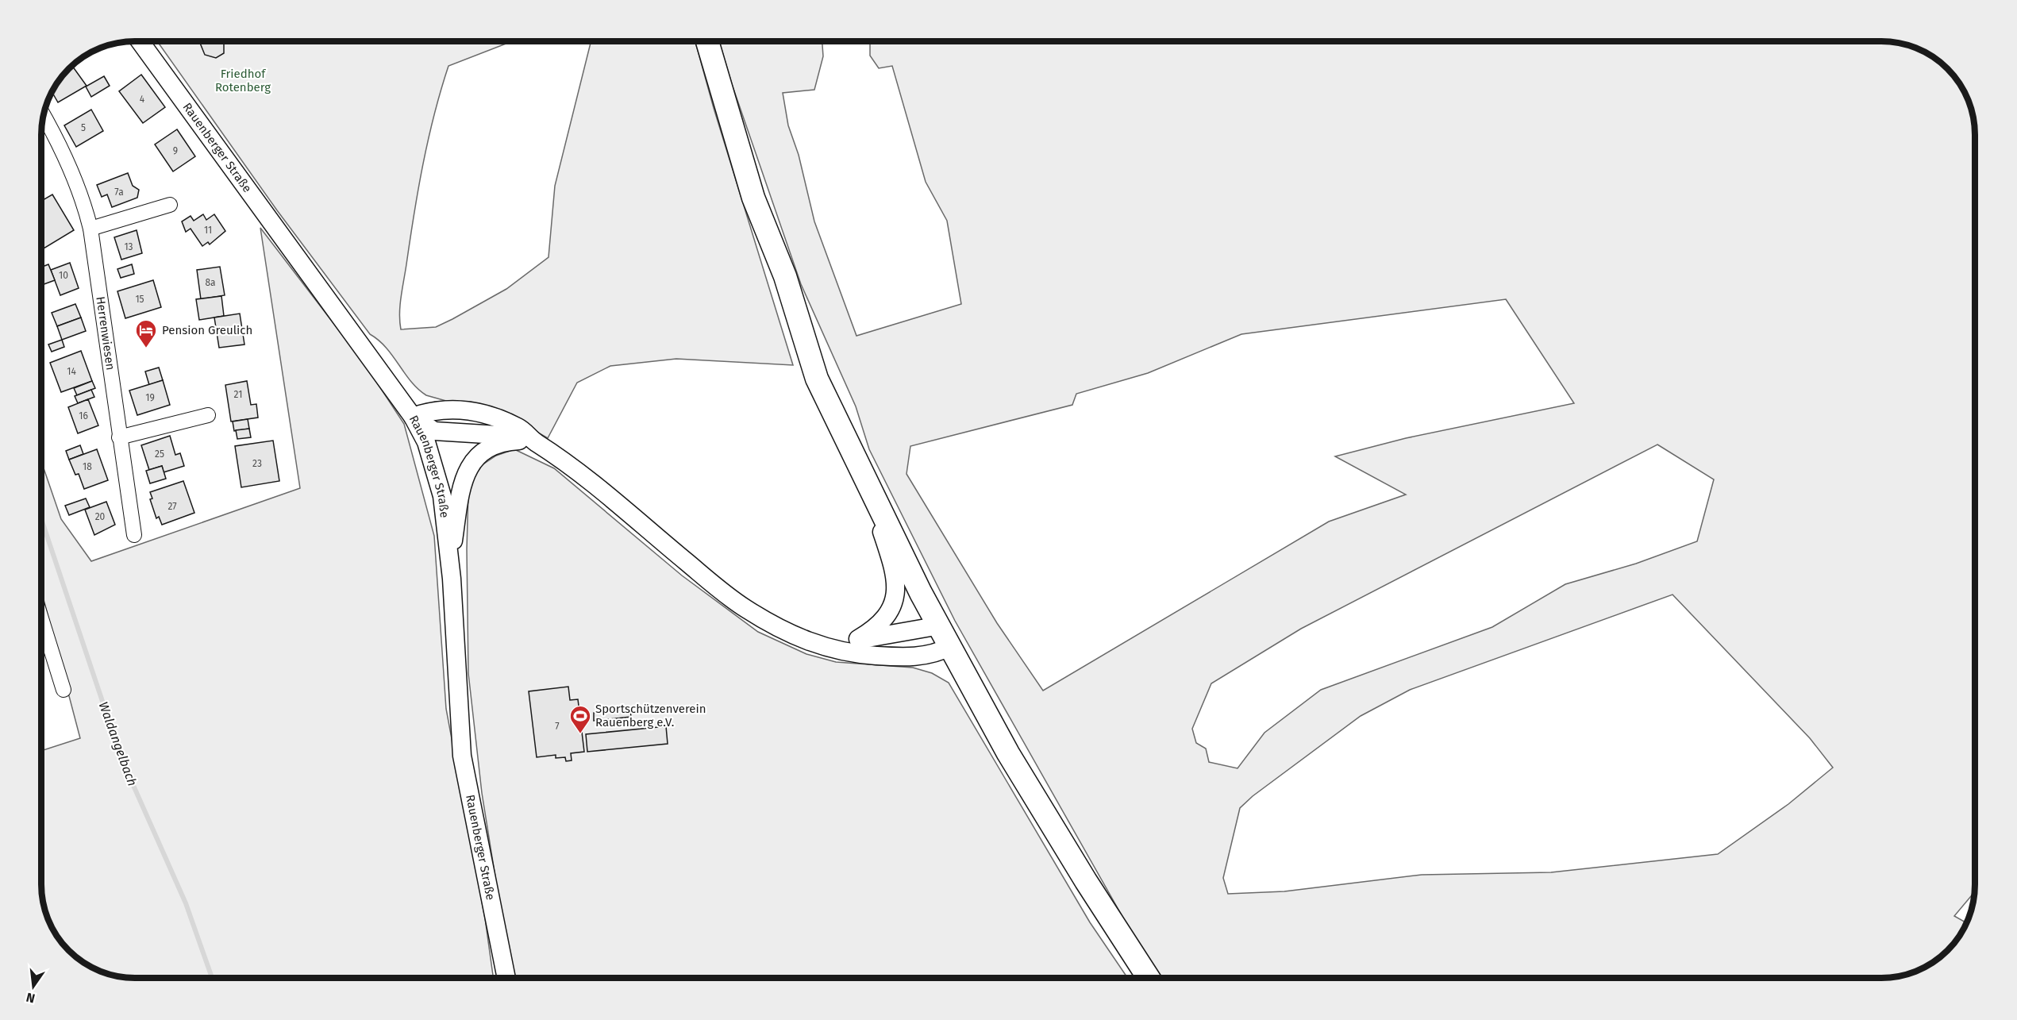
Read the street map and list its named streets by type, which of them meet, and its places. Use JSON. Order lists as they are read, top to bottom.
{
  "streets": {
    "street": ["Rauenberger Straße", "Herrenwiesen"]
  },
  "water": ["Waldangelbach"],
  "parks": ["Friedhof Rotenberg"],
  "places": {
    "hotel": ["Pension Greulich"],
    "sports": ["Sportschützenverein Rauenberg e.V."]
  },
  "house_numbers": [
    "4",
    "5",
    "9",
    "7a",
    "11",
    "13",
    "10",
    "8a",
    "15",
    "14",
    "21",
    "19",
    "16",
    "25",
    "23",
    "18",
    "27",
    "20",
    "7"
  ],
  "north": "bottom"
}
